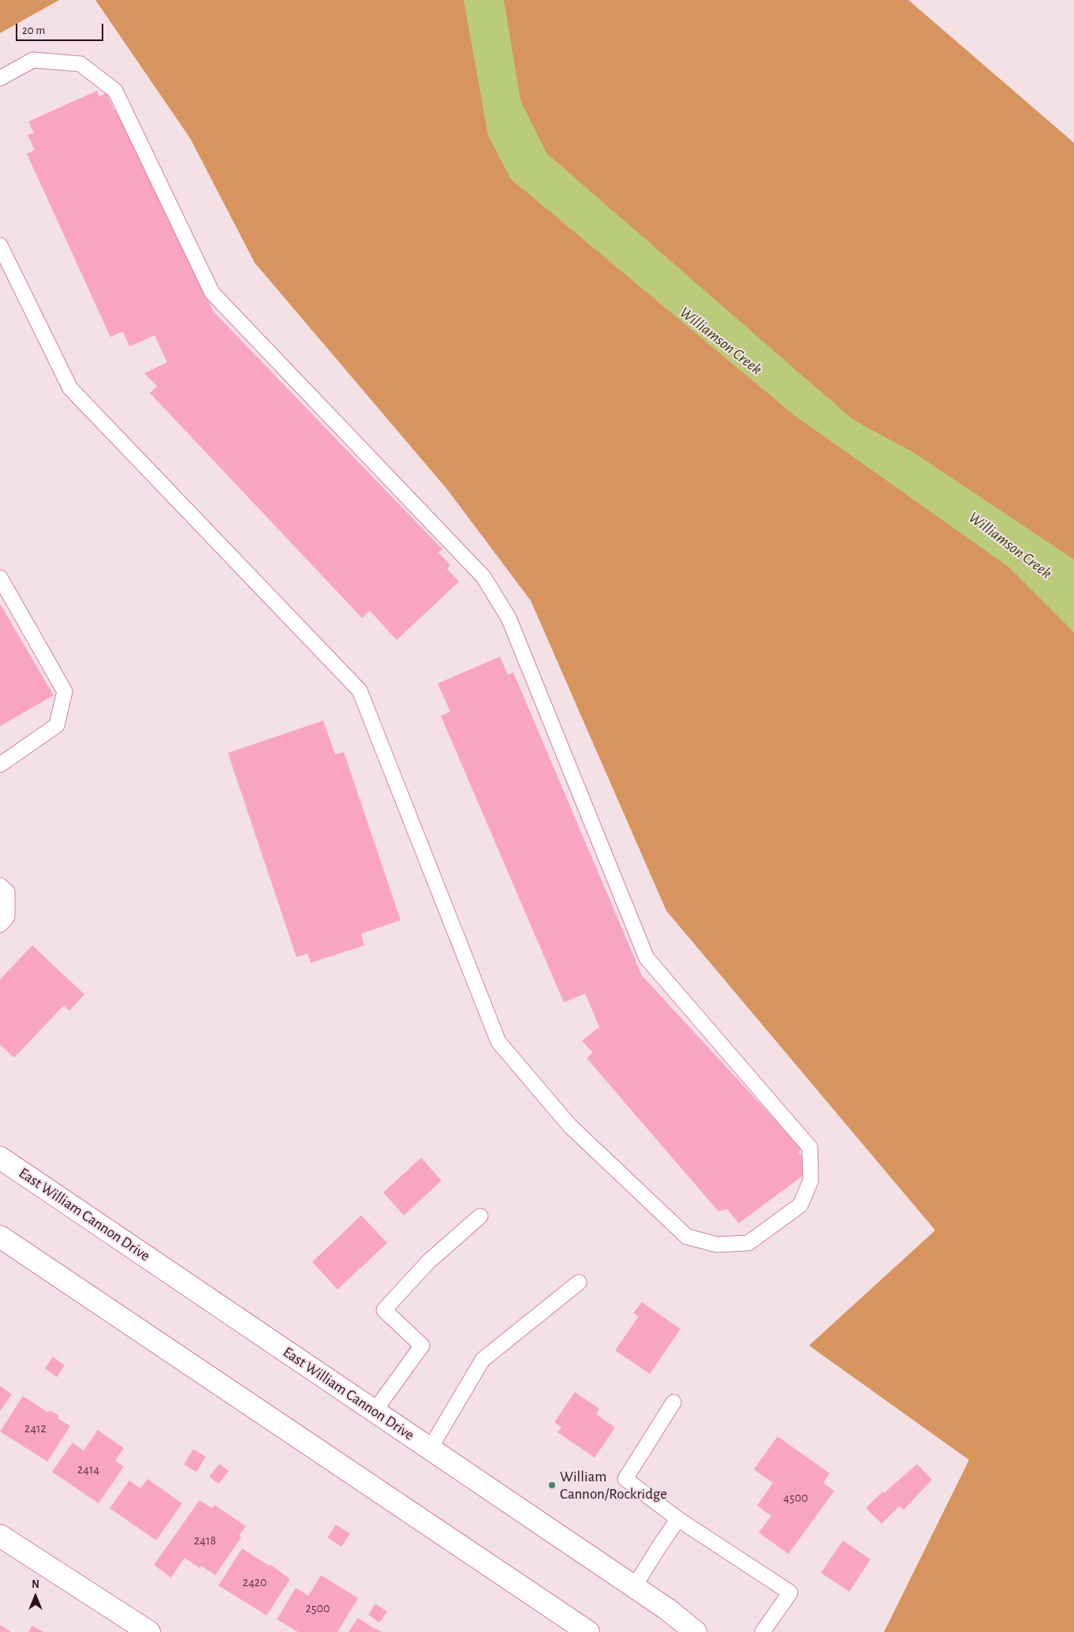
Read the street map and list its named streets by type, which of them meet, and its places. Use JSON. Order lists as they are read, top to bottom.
{
  "streets": {
    "main road": ["East William Cannon Drive"]
  },
  "water": ["Williamson Creek"],
  "places": ["William Cannon/Rockridge"],
  "house_numbers": [
    "2412",
    "2414",
    "4500",
    "2418",
    "2420",
    "2500"
  ],
  "scale_bar": "20 m",
  "north": "top"
}
